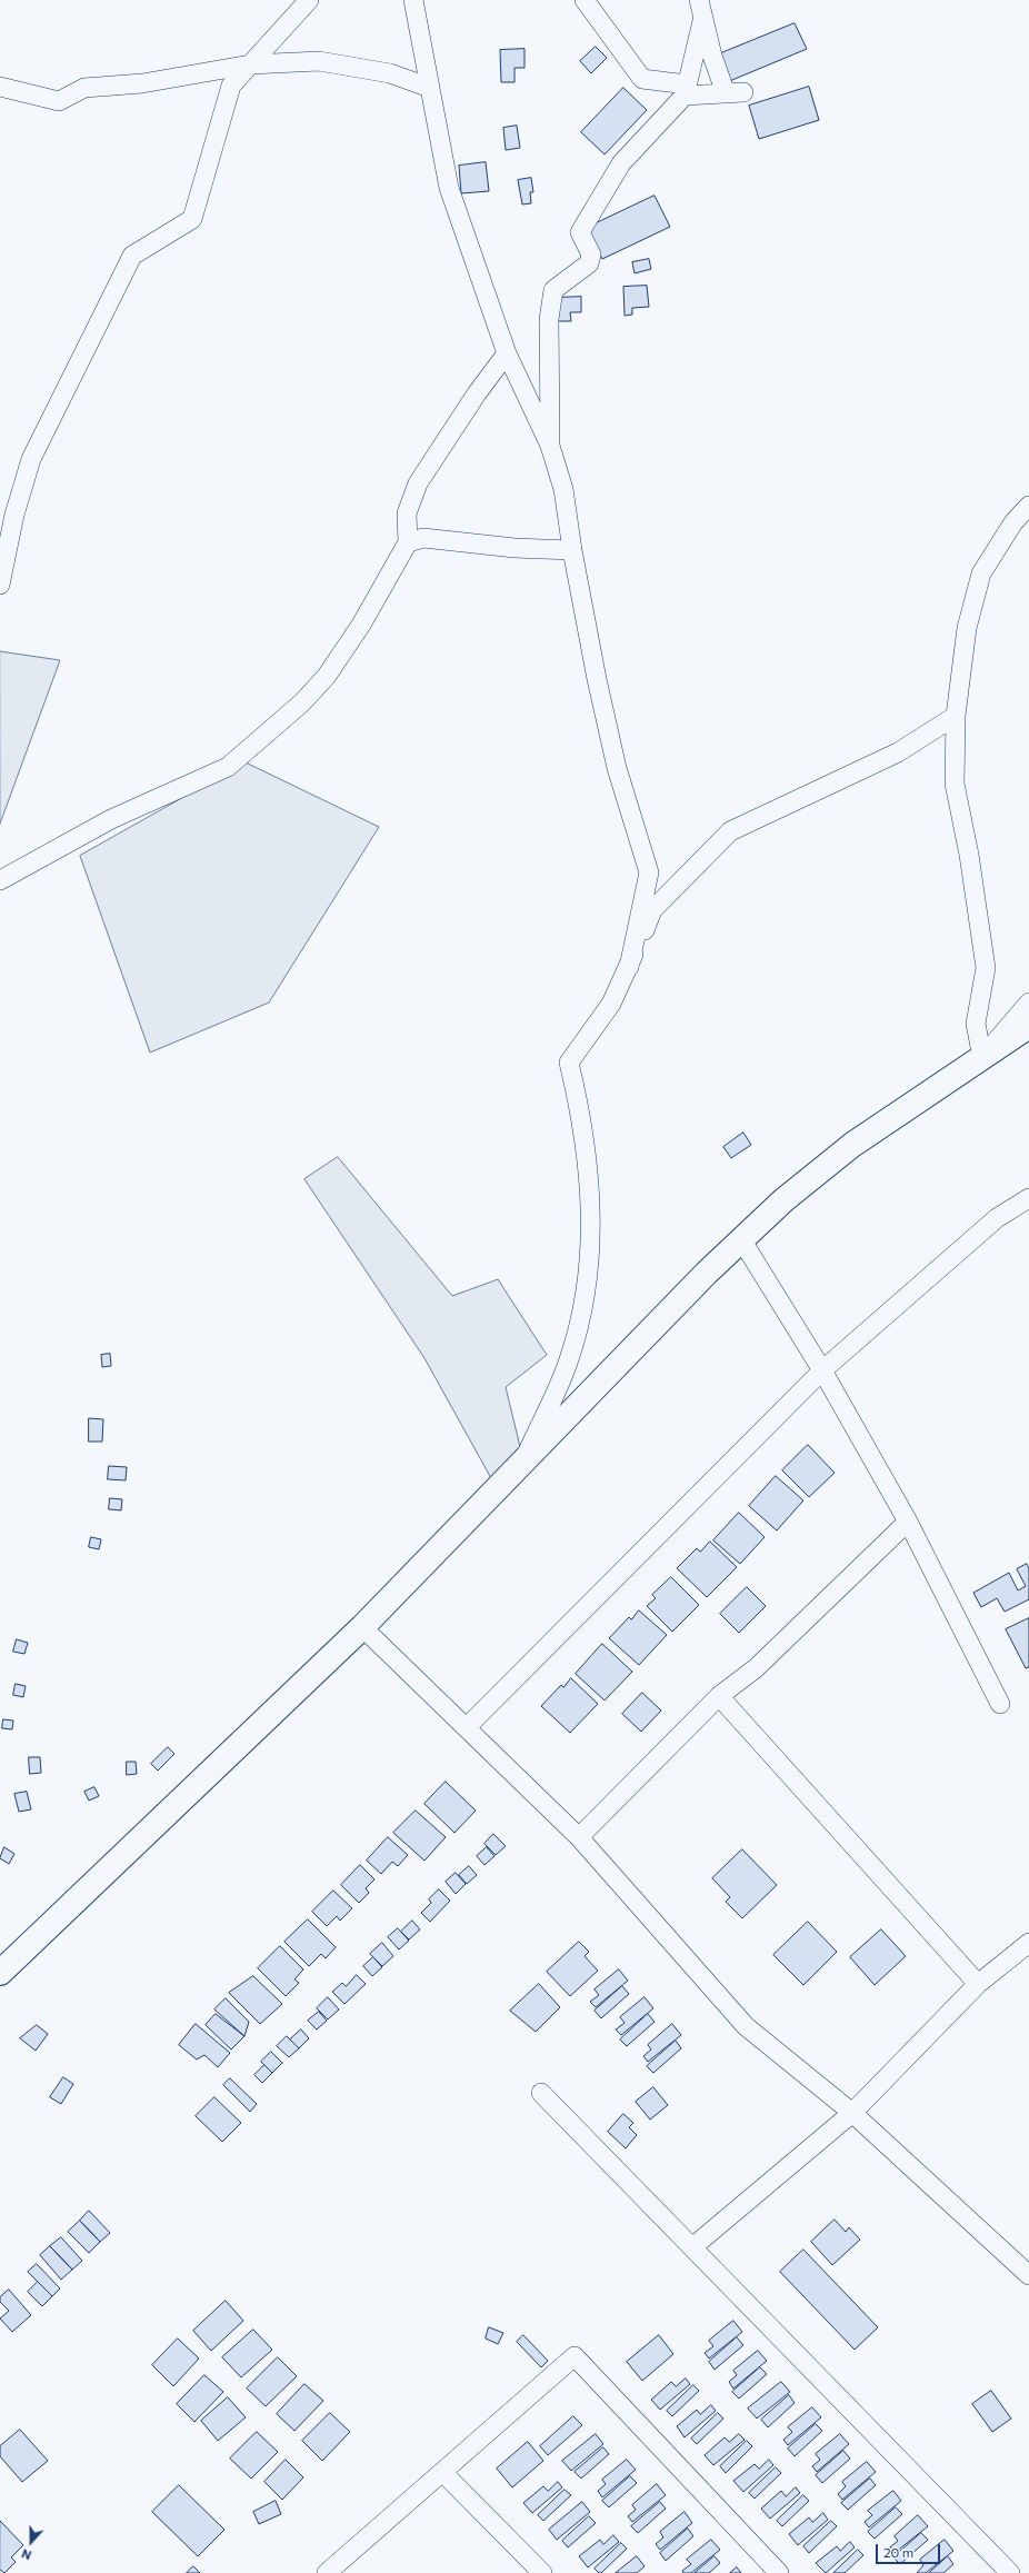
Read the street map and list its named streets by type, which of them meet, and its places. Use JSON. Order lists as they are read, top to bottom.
{
  "scale_bar": "20 m",
  "north": "bottom"
}
